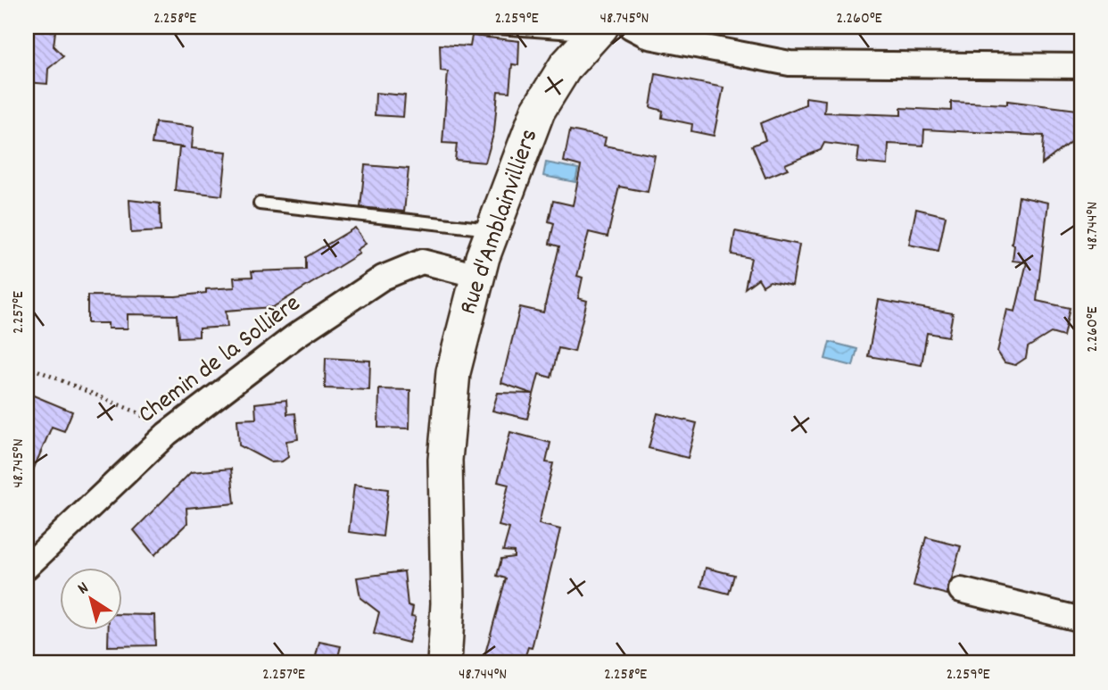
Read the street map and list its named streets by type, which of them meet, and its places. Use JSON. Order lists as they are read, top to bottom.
{
  "streets": {
    "street": ["Rue d'Amblainvilliers", "Chemin de la Sollière"]
  },
  "crossings": [
    ["Rue d'Amblainvilliers", "Chemin de la Sollière"]
  ],
  "north": "top left",
  "coordinates": [
    "2.258°E",
    "2.259°E",
    "48.745°N",
    "2.260°E",
    "48.744°N",
    "2.257°E"
  ]
}
